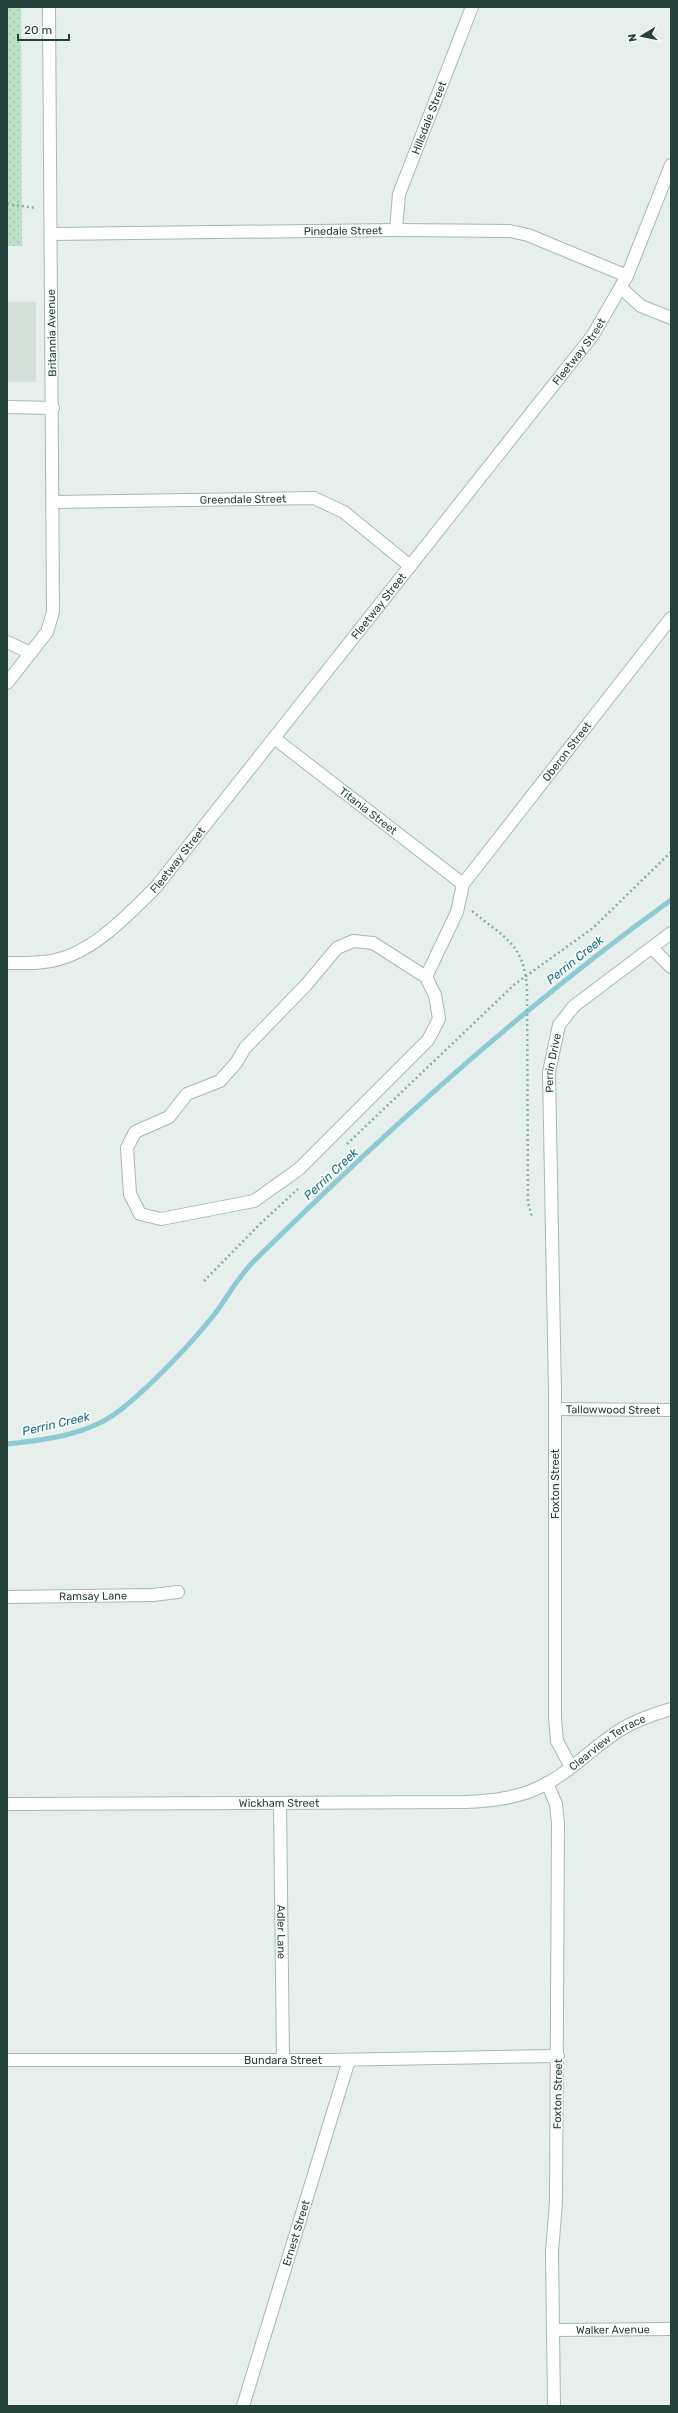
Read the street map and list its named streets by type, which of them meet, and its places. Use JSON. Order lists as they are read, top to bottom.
{
  "streets": {
    "street": [
      "Hillsdale Street",
      "Pinedale Street",
      "Britannia Avenue",
      "Fleetway Street",
      "Greendale Street",
      "Oberon Street",
      "Titania Street",
      "Perrin Drive",
      "Tallowwood Street",
      "Foxton Street",
      "Ramsay Lane",
      "Clearview Terrace",
      "Wickham Street",
      "Adler Lane",
      "Bundara Street",
      "Ernest Street",
      "Walker Avenue"
    ]
  },
  "crossings": [
    ["Hillsdale Street", "Pinedale Street"],
    ["Pinedale Street", "Britannia Avenue"],
    ["Pinedale Street", "Fleetway Street"],
    ["Britannia Avenue", "Greendale Street"],
    ["Fleetway Street", "Greendale Street"],
    ["Fleetway Street", "Titania Street"],
    ["Oberon Street", "Titania Street"],
    ["Perrin Drive", "Foxton Street"],
    ["Tallowwood Street", "Foxton Street"],
    ["Foxton Street", "Clearview Terrace"],
    ["Foxton Street", "Wickham Street"],
    ["Foxton Street", "Bundara Street"],
    ["Foxton Street", "Walker Avenue"],
    ["Clearview Terrace", "Wickham Street"],
    ["Wickham Street", "Adler Lane"],
    ["Adler Lane", "Bundara Street"],
    ["Bundara Street", "Ernest Street"]
  ],
  "water": ["Perrin Creek"],
  "scale_bar": "20 m",
  "north": "left"
}
